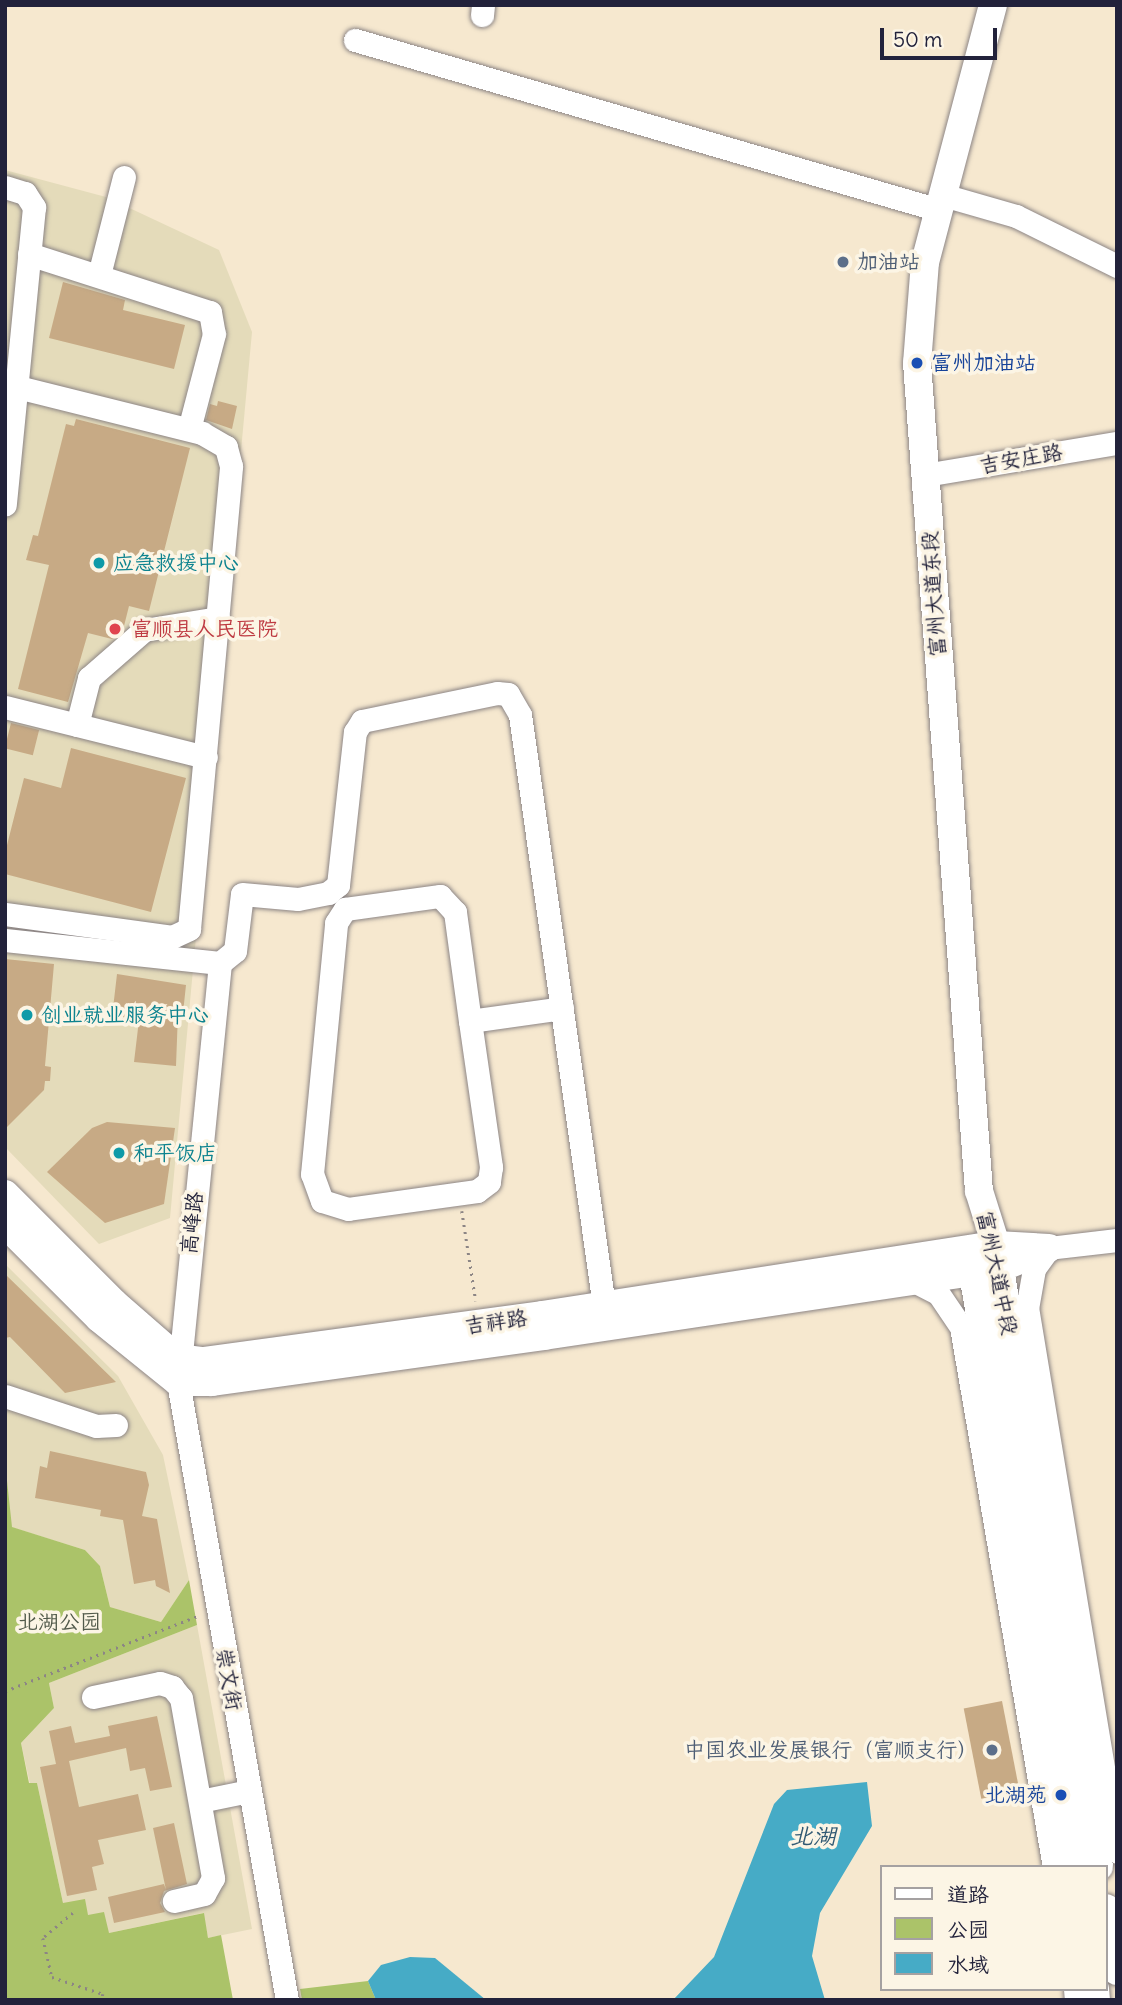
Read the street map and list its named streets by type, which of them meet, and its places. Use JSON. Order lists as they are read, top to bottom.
{
  "streets": {
    "main road": ["富州大道东段", "富州大道中段", "吉祥路"],
    "street": ["吉安庄路", "高峰路", "崇文街"]
  },
  "crossings": [
    ["吉安庄路", "富州大道东段"],
    ["富州大道东段", "富州大道中段"],
    ["高峰路", "吉祥路"],
    ["高峰路", "崇文街"],
    ["富州大道中段", "吉祥路"],
    ["吉祥路", "崇文街"]
  ],
  "water": ["北湖"],
  "parks": ["北湖公园"],
  "places": [
    "加油站",
    "富州加油站",
    "应急救援中心",
    "富顺县人民医院",
    "创业就业服务中心",
    "和平饭店",
    "中国农业发展银行（富顺支行）",
    "北湖苑"
  ],
  "legend": ["道路", "公园", "水域"],
  "scale_bar": "50 m"
}
